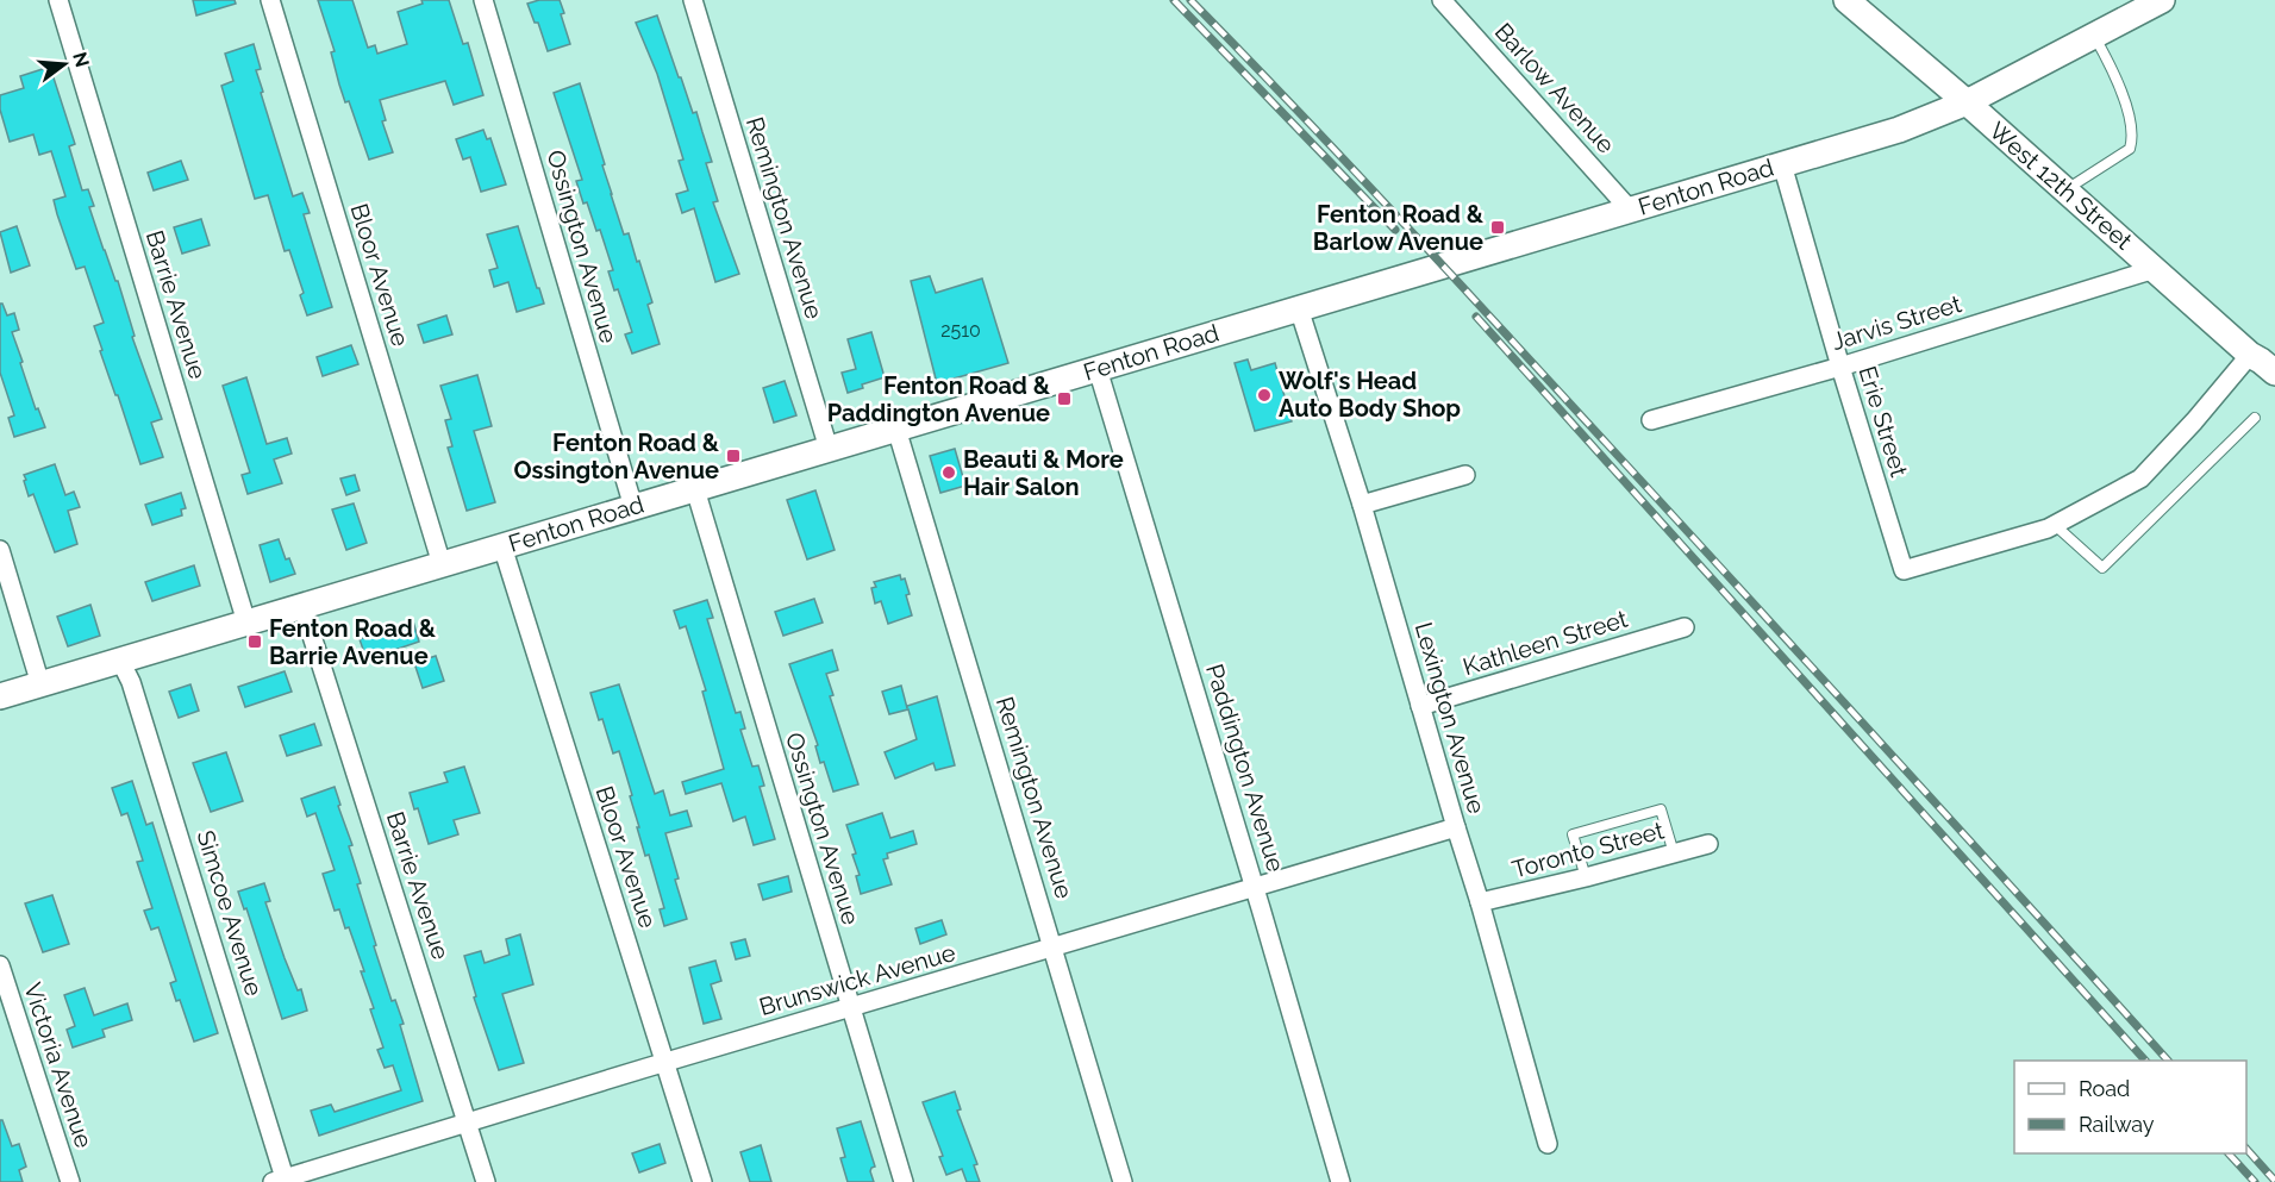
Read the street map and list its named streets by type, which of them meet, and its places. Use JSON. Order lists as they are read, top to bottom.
{
  "streets": {
    "street": [
      "Barlow Avenue",
      "West 12th Street",
      "Fenton Road",
      "Remington Avenue",
      "Ossington Avenue",
      "Bloor Avenue",
      "Barrie Avenue",
      "Jarvis Street",
      "Erie Street",
      "Kathleen Street",
      "Lexington Avenue",
      "Paddington Avenue",
      "Toronto Street",
      "Simcoe Avenue",
      "Brunswick Avenue",
      "Victoria Avenue"
    ]
  },
  "crossings": [
    ["Barlow Avenue", "Fenton Road"],
    ["West 12th Street", "Fenton Road"],
    ["West 12th Street", "Jarvis Street"],
    ["Fenton Road", "Remington Avenue"],
    ["Fenton Road", "Ossington Avenue"],
    ["Fenton Road", "Bloor Avenue"],
    ["Fenton Road", "Barrie Avenue"],
    ["Fenton Road", "Erie Street"],
    ["Fenton Road", "Lexington Avenue"],
    ["Fenton Road", "Paddington Avenue"],
    ["Fenton Road", "Simcoe Avenue"],
    ["Remington Avenue", "Brunswick Avenue"],
    ["Ossington Avenue", "Brunswick Avenue"],
    ["Bloor Avenue", "Brunswick Avenue"],
    ["Barrie Avenue", "Brunswick Avenue"],
    ["Jarvis Street", "Erie Street"],
    ["Kathleen Street", "Lexington Avenue"],
    ["Lexington Avenue", "Toronto Street"],
    ["Lexington Avenue", "Brunswick Avenue"],
    ["Paddington Avenue", "Brunswick Avenue"],
    ["Simcoe Avenue", "Brunswick Avenue"]
  ],
  "places": {
    "transit": [
      "Fenton Road & Barlow Avenue",
      "Fenton Road & Paddington Avenue",
      "Fenton Road & Ossington Avenue",
      "Fenton Road & Barrie Avenue"
    ],
    "other": ["Wolf's Head Auto Body Shop", "Beauti & More Hair Salon"]
  },
  "house_numbers": ["2510"],
  "legend": ["Road", "Railway"],
  "north": "right"
}
